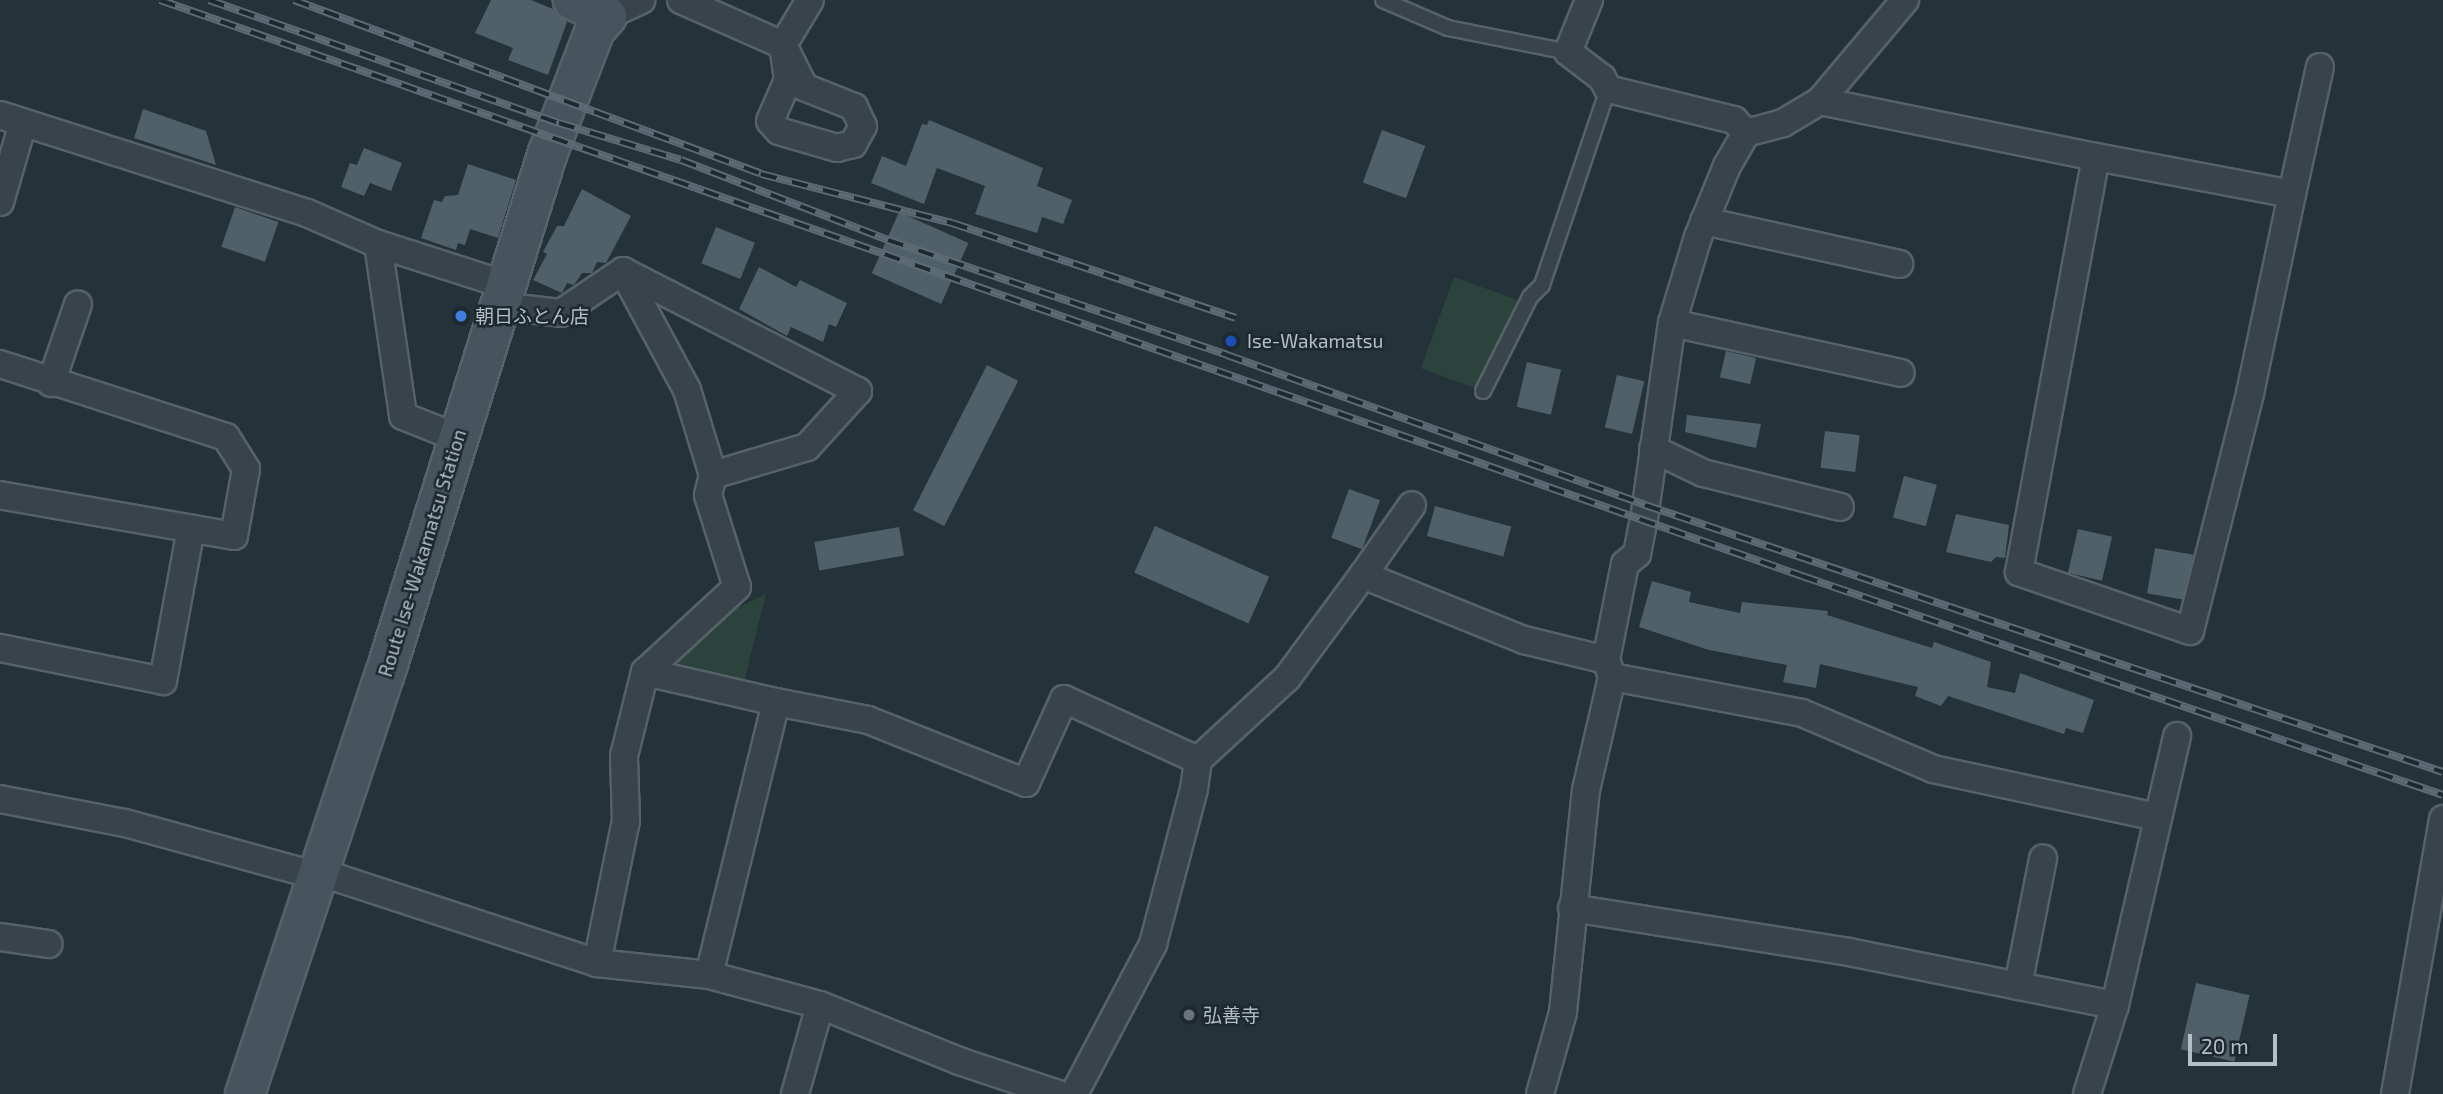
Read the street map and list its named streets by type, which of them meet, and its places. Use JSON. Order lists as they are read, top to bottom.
{
  "streets": {
    "main road": ["Route Ise-Wakamatsu Station"]
  },
  "places": ["朝日ふとん店", "Ise-Wakamatsu", "弘善寺"],
  "scale_bar": "20 m"
}
